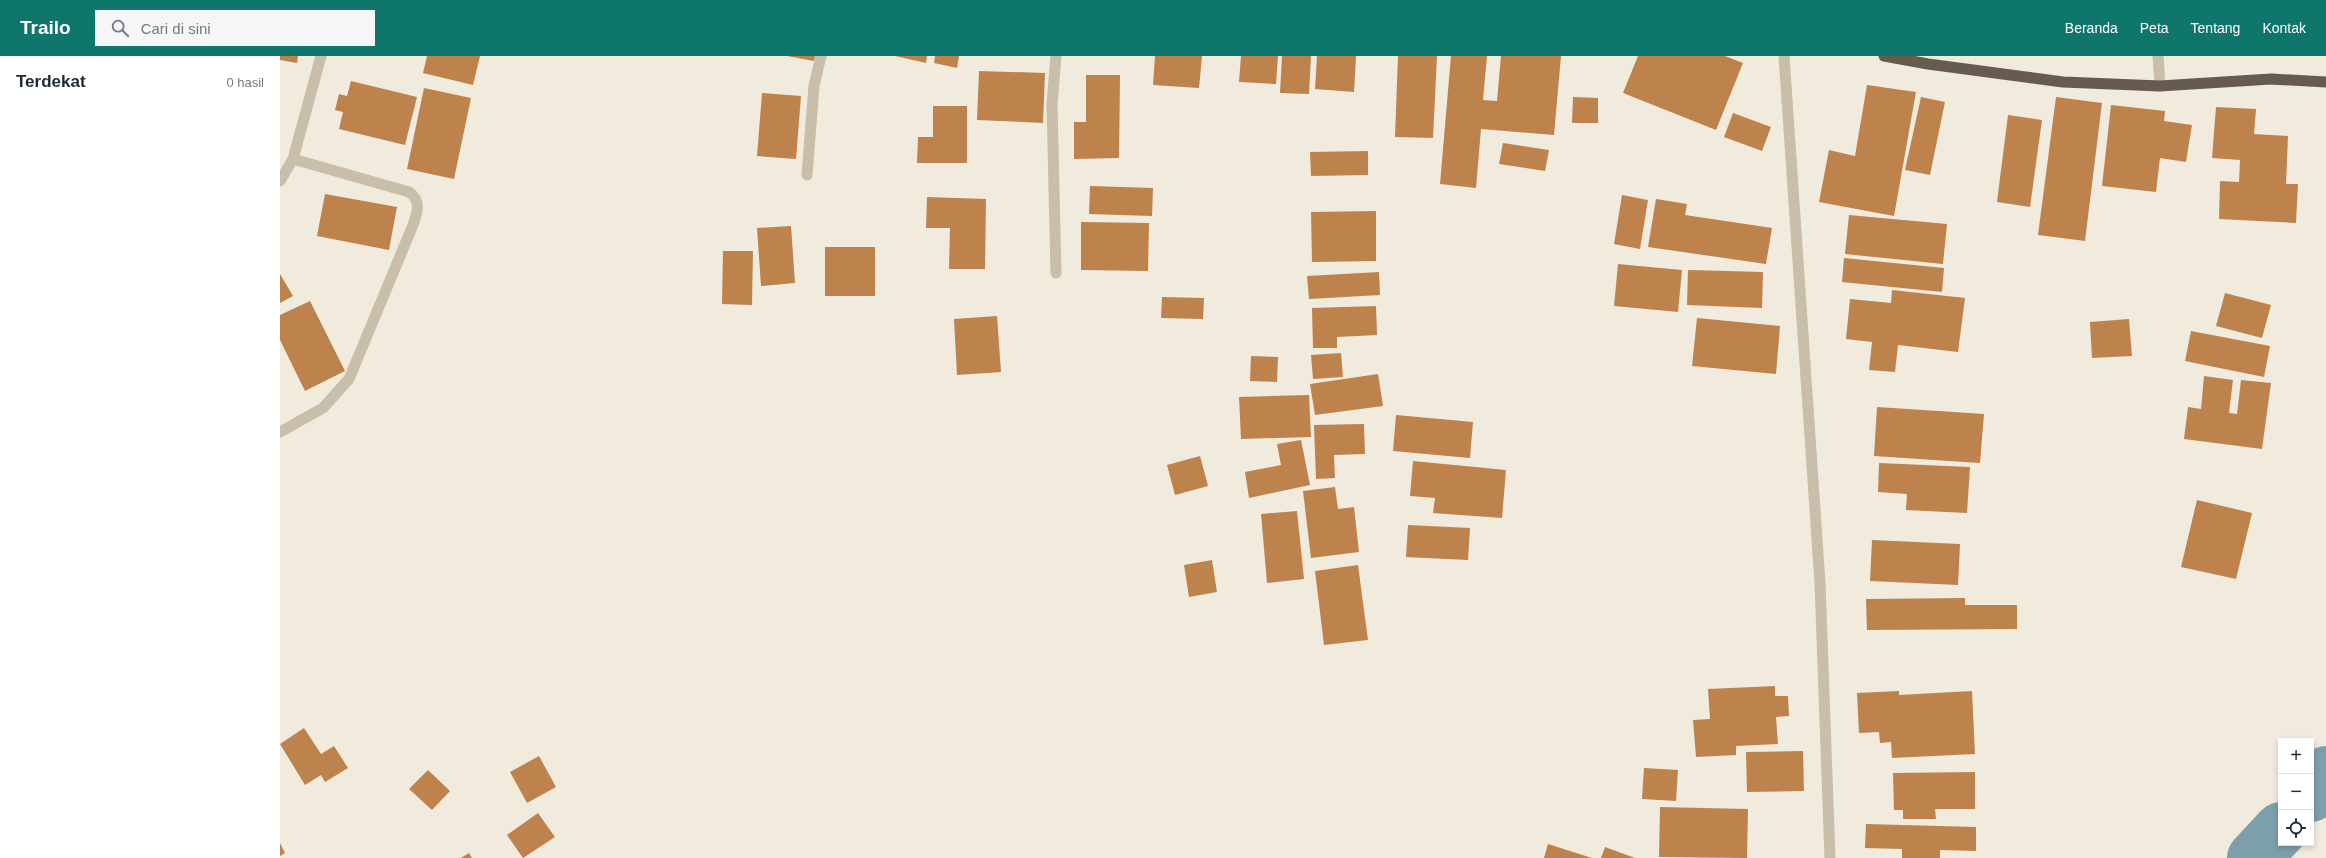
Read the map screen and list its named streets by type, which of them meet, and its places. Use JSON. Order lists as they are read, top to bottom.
{
  "page": {
    "header": "Trailo",
    "search": "Cari di sini",
    "nav": [
      "Beranda",
      "Peta",
      "Tentang",
      "Kontak"
    ],
    "heading": ["Terdekat", "0 hasil"],
    "map_buttons": ["+", "−"]
  }
}
